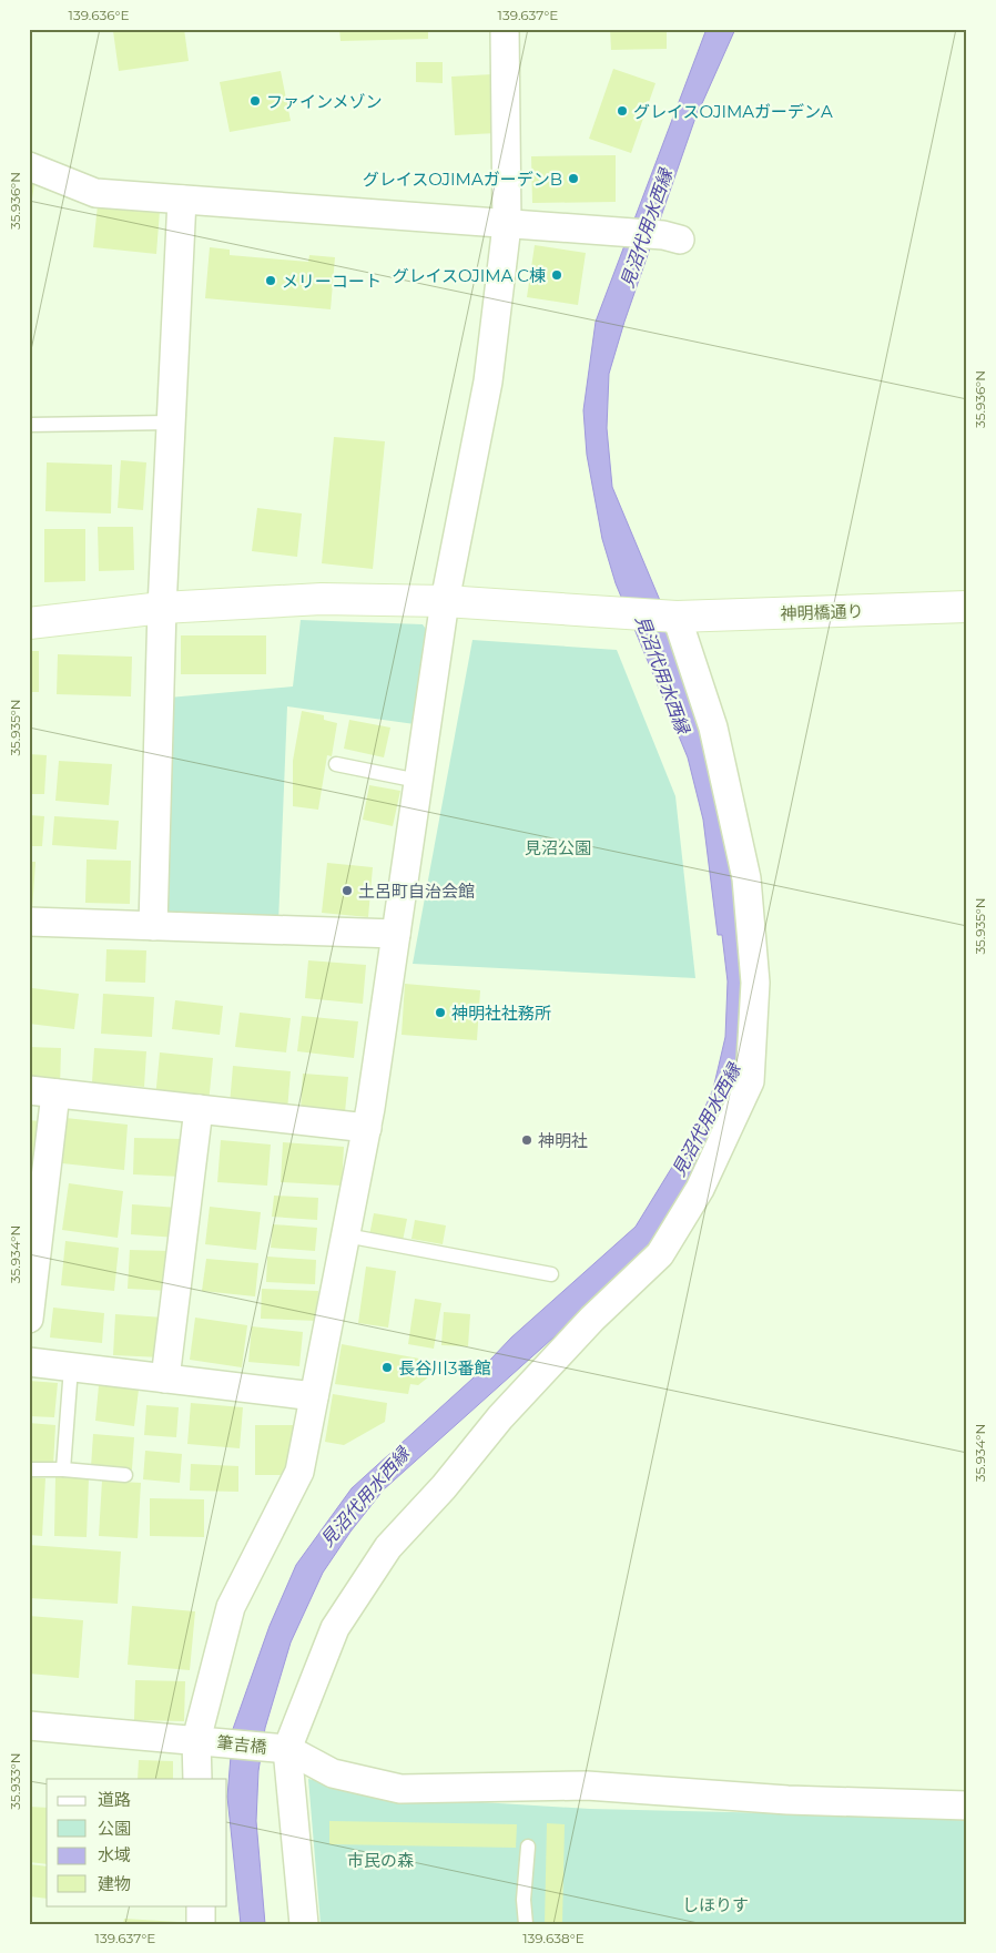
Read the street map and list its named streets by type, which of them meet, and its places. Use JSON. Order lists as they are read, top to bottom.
{
  "streets": {
    "street": ["神明橋通り", "筆吉橋"]
  },
  "water": ["見沼代用水西縁"],
  "parks": ["見沼公園", "市民の森", "しほりす"],
  "places": [
    "ファインメゾン",
    "グレイスOJIMAガーデンA",
    "グレイスOJIMAガーデンB",
    "グレイスOJIMA C棟",
    "メリーコート",
    "土呂町自治会館",
    "神明社社務所",
    "神明社",
    "長谷川3番館"
  ],
  "legend": [
    "道路",
    "公園",
    "水域",
    "建物"
  ],
  "coordinates": [
    "139.636°E",
    "139.637°E",
    "35.936°N",
    "35.935°N",
    "35.934°N",
    "35.933°N",
    "139.638°E"
  ]
}
